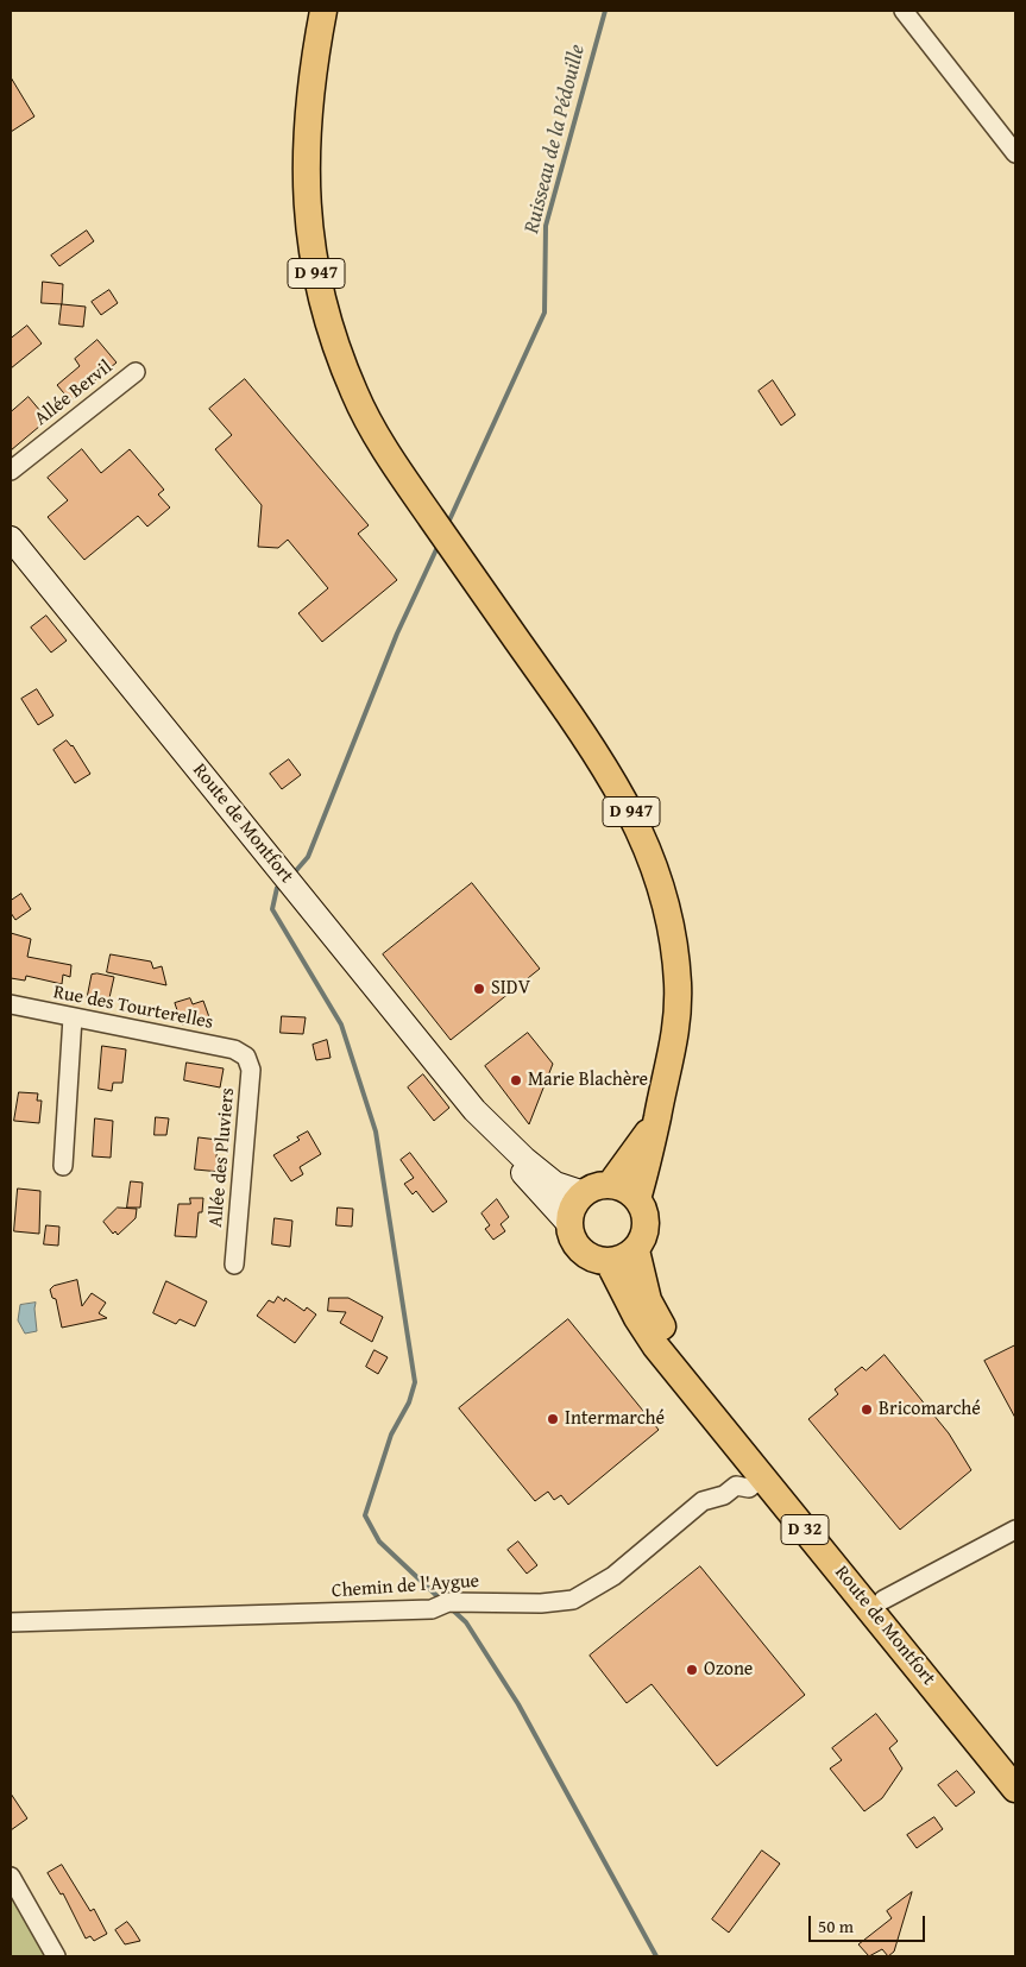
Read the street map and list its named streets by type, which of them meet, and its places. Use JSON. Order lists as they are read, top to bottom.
{
  "streets": {
    "main road": ["D 947", "Route de Montfort", "D 32"],
    "street": [
      "Allée Bervil",
      "Rue des Tourterelles",
      "Allée des Pluviers",
      "Chemin de l'Aygue"
    ]
  },
  "crossings": [
    ["D 947", "Route de Montfort"],
    ["Route de Montfort", "Chemin de l'Aygue"],
    ["Rue des Tourterelles", "Allée des Pluviers"]
  ],
  "water": ["Ruisseau de la Pédouille"],
  "places": [
    "SIDV",
    "Marie Blachère",
    "Bricomarché",
    "Intermarché",
    "Ozone"
  ],
  "scale_bar": "50 m"
}
